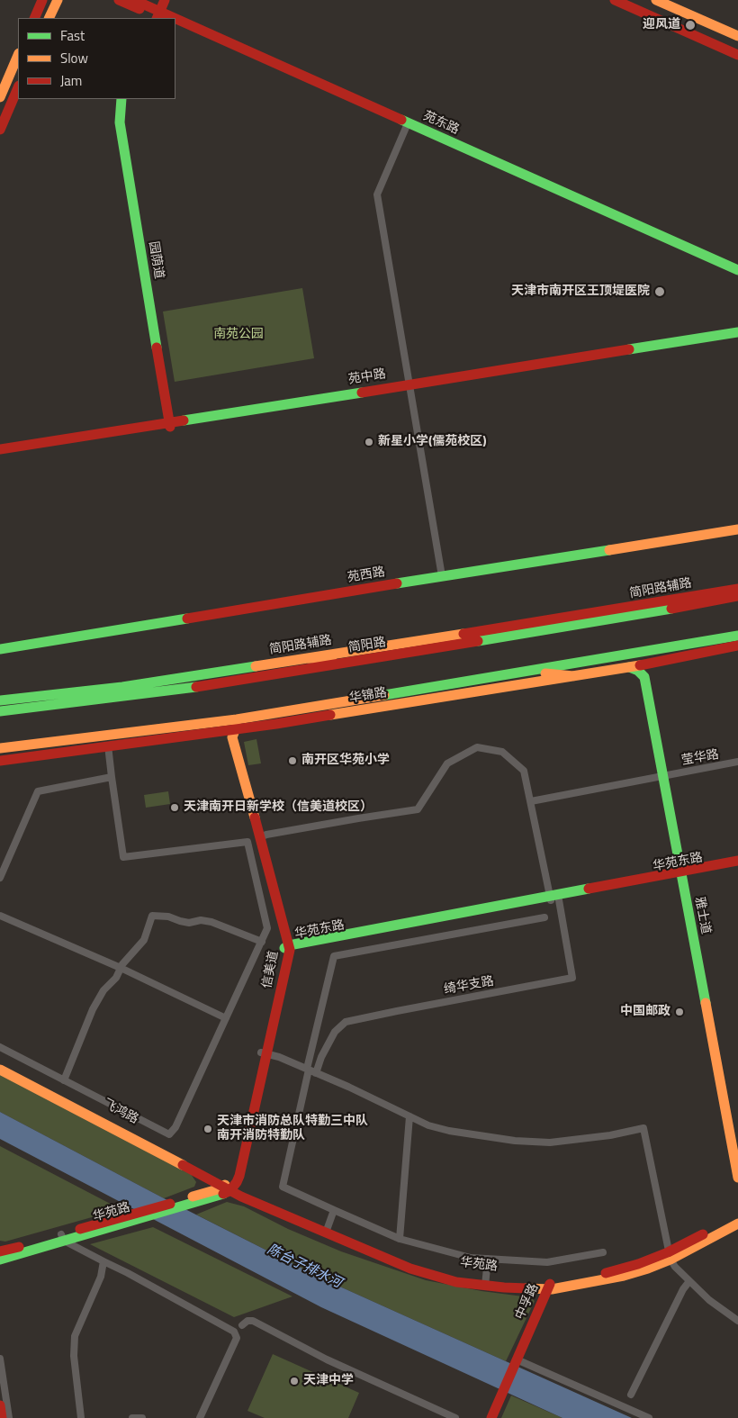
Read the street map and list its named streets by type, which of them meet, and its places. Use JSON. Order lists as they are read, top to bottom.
{
  "streets": {
    "main road": [
      "苑东路",
      "园荫道",
      "苑中路",
      "苑西路",
      "简阳路辅路",
      "简阳路",
      "华锦路",
      "华苑东路",
      "雅士道",
      "信美道",
      "飞鸿路",
      "华苑路",
      "中孚路"
    ],
    "street": ["莹华路", "绮华支路"]
  },
  "crossings": [
    ["园荫道", "苑中路"],
    ["华锦路", "雅士道"],
    ["华锦路", "信美道"],
    ["莹华路", "雅士道"],
    ["华苑东路", "雅士道"],
    ["华苑东路", "信美道"],
    ["华苑东路", "绮华支路"],
    ["信美道", "飞鸿路"],
    ["信美道", "华苑路"],
    ["飞鸿路", "华苑路"],
    ["华苑路", "中孚路"]
  ],
  "water": ["陈台子排水河"],
  "parks": ["南苑公园"],
  "places": [
    "迎风道",
    "天津市南开区王顶堤医院",
    "新星小学(儒苑校区)",
    "南开区华苑小学",
    "天津南开日新学校（信美道校区）",
    "中国邮政",
    "天津市消防总队特勤三中队 南开消防特勤队",
    "天津中学"
  ],
  "legend": ["Fast", "Slow", "Jam"]
}
